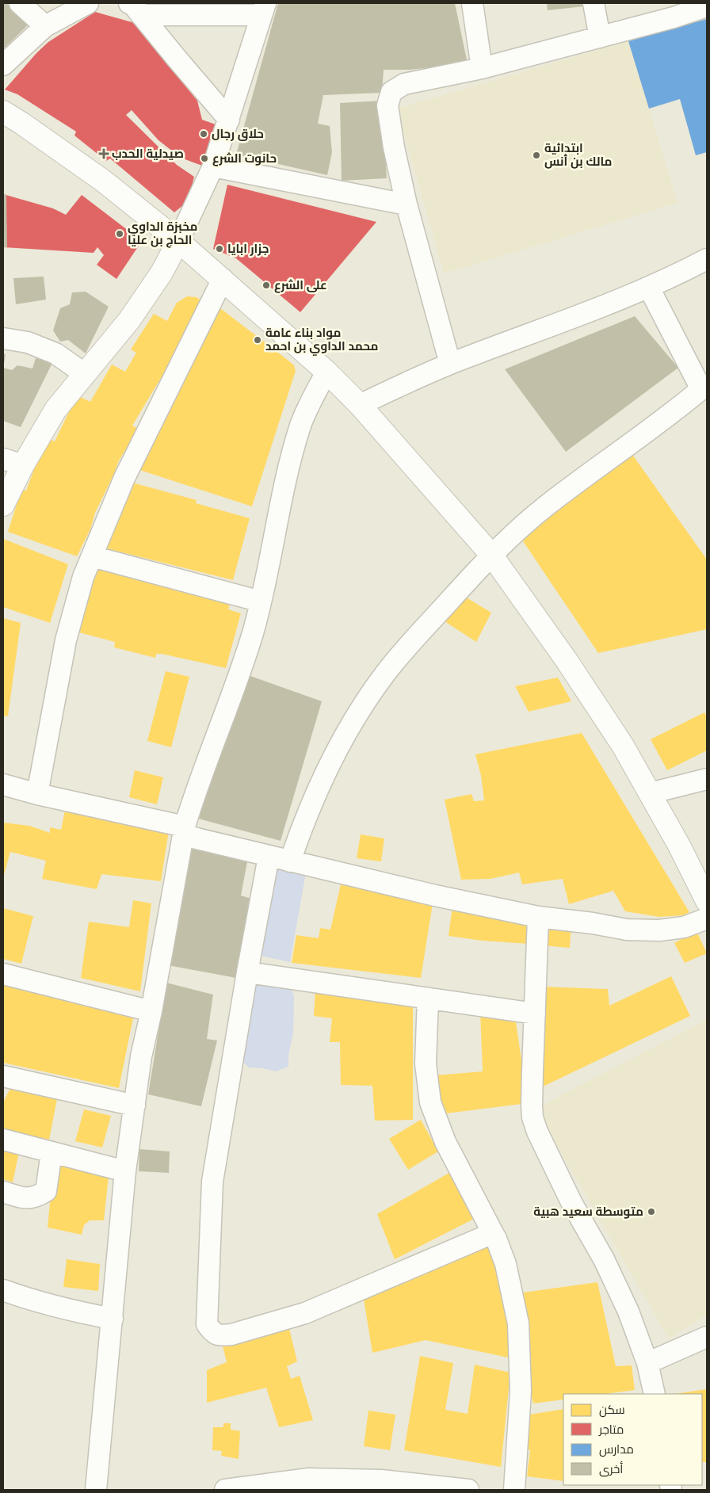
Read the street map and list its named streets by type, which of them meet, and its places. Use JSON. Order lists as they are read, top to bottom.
{
  "places": {
    "other": [
      "حلاق رجال",
      "ابتدائية مالك بن أنس",
      "حانوت الشرع",
      "مخبزة الداوي الحاج بن عليا",
      "جزار ابايا",
      "على الشرع",
      "مواد بناء عامة محمد الداوي بن احمد",
      "متوسطة سعيد هبية"
    ],
    "health": ["صيدلية الحدب"]
  },
  "legend": [
    "سكن",
    "متاجر",
    "مدارس",
    "أخرى"
  ]
}
